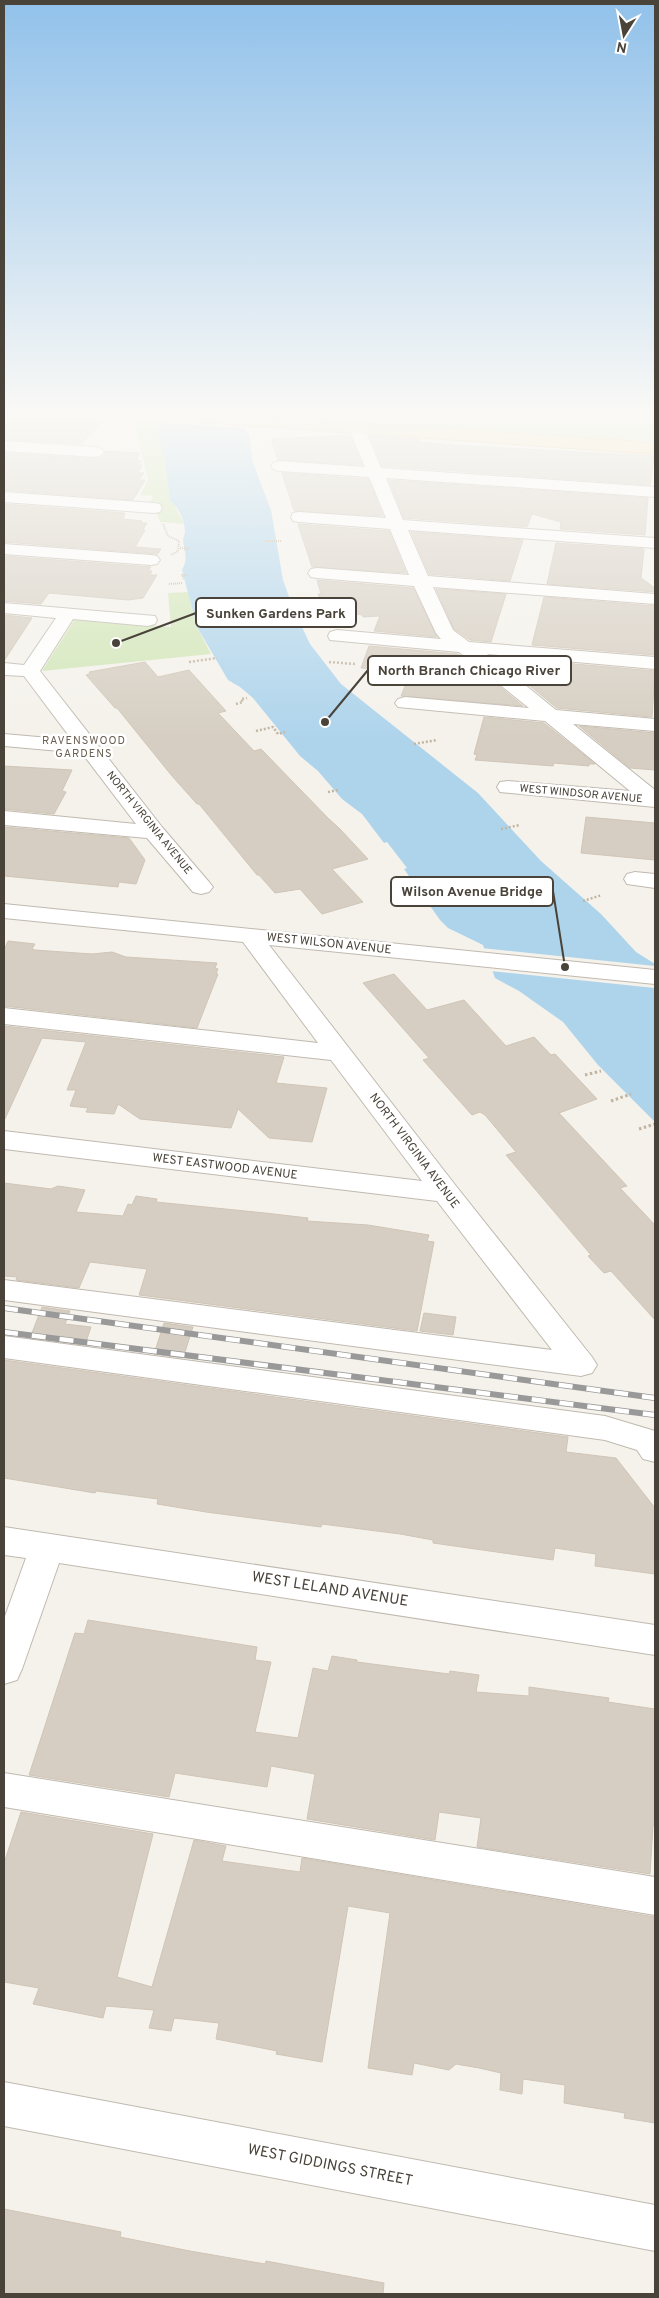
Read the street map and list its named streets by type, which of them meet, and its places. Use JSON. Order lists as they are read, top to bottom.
{
  "streets": {
    "street": [
      "WEST WINDSOR AVENUE",
      "NORTH VIRGINIA AVENUE",
      "WEST WILSON AVENUE",
      "WEST EASTWOOD AVENUE",
      "WEST LELAND AVENUE",
      "WEST GIDDINGS STREET"
    ]
  },
  "crossings": [
    ["NORTH VIRGINIA AVENUE", "WEST WILSON AVENUE"],
    ["NORTH VIRGINIA AVENUE", "WEST EASTWOOD AVENUE"]
  ],
  "districts": ["RAVENSWOOD GARDENS"],
  "places": ["Sunken Gardens Park", "North Branch Chicago River", "Wilson Avenue Bridge"],
  "north": "bottom"
}
